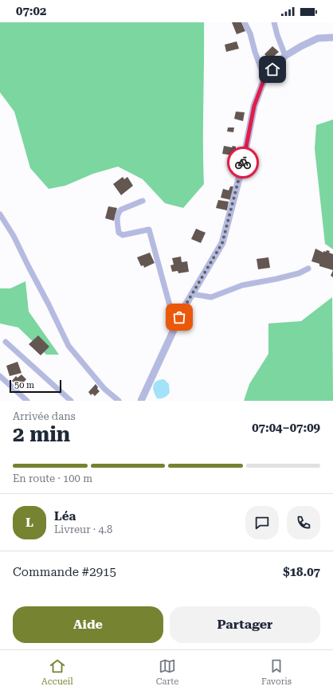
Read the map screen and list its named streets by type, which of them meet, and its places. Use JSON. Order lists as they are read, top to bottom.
{
  "scale_bar": "50 m",
  "page": {
    "status": "07:02",
    "scale": "50 m",
    "heading": ["2 min", "Arrivée dans", "07:04–07:09"],
    "panel": [
      "Léa",
      "Livreur · 4.8",
      "Commande #2915",
      "$18.07"
    ],
    "bar": "En route · 100 m",
    "round": "L",
    "buttons": ["Aide", "Partager"],
    "tabs": ["Accueil", "Carte", "Favoris"]
  }
}
